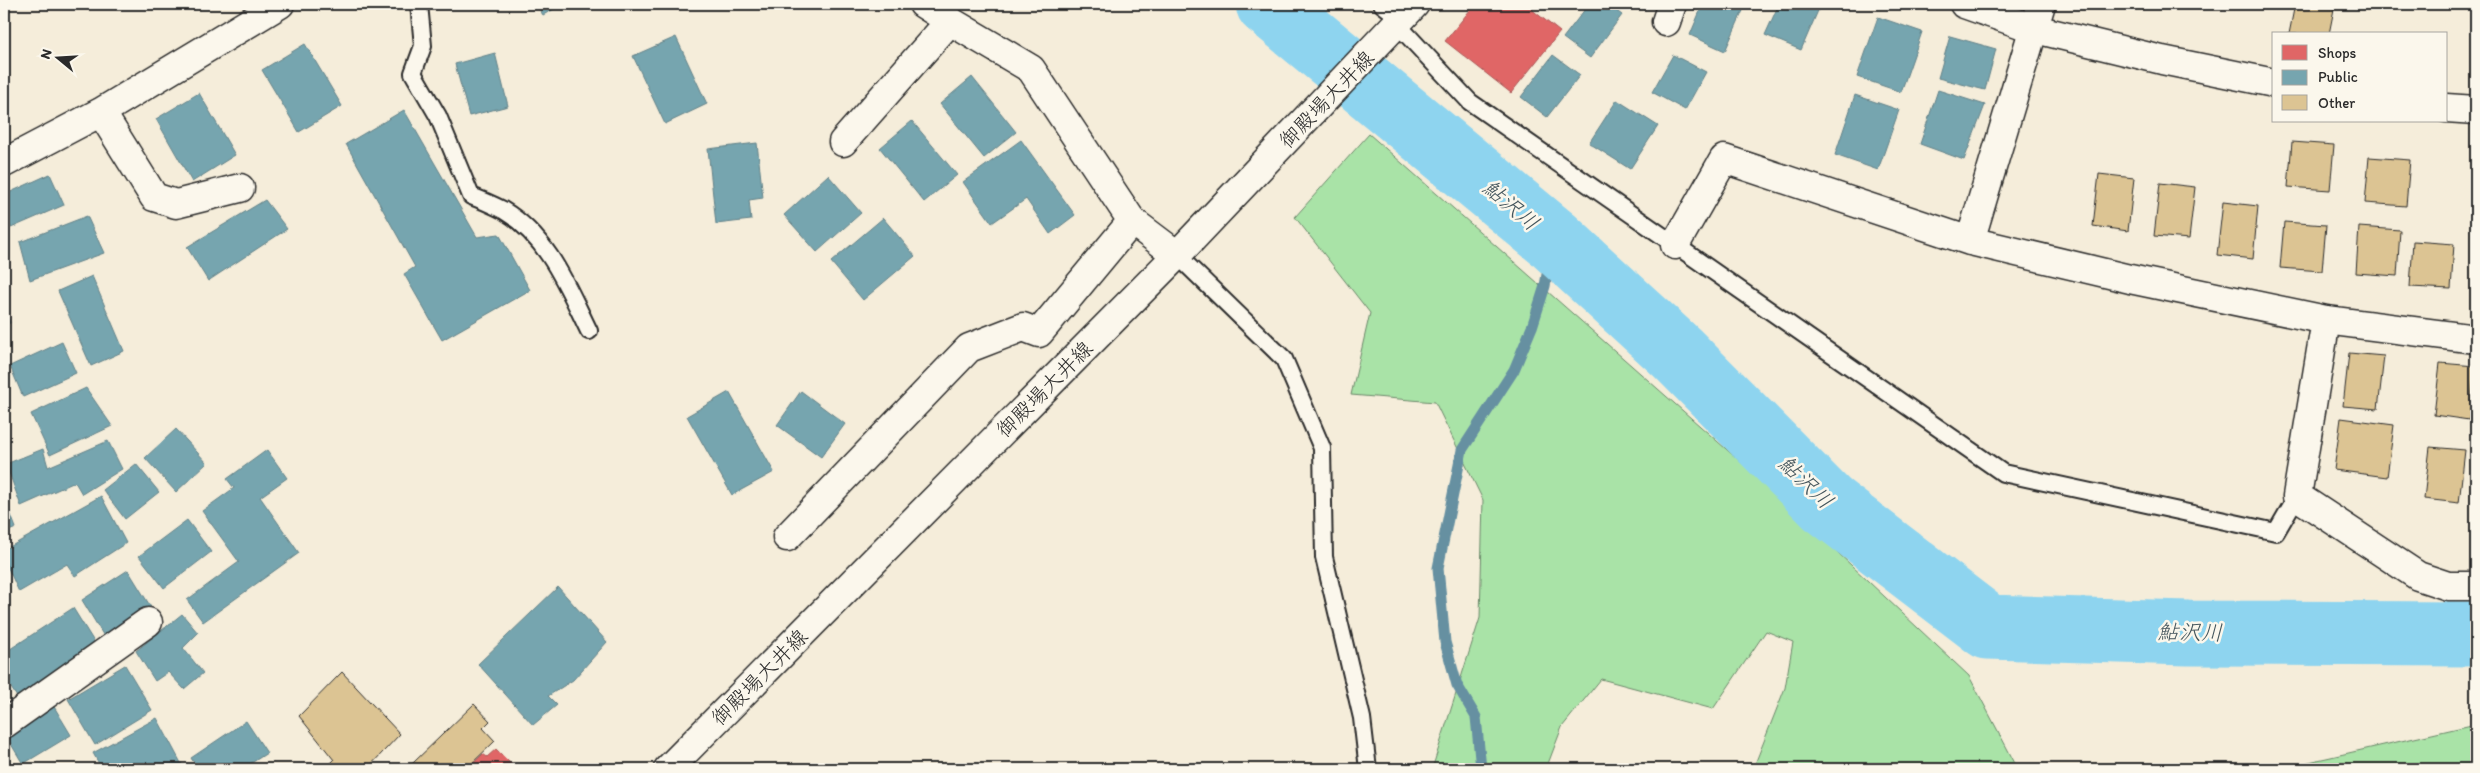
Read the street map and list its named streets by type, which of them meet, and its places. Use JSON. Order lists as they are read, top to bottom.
{
  "streets": {
    "street": ["御殿場大井線"]
  },
  "water": ["鮎沢川"],
  "legend": ["Shops", "Public", "Other"],
  "north": "left"
}
